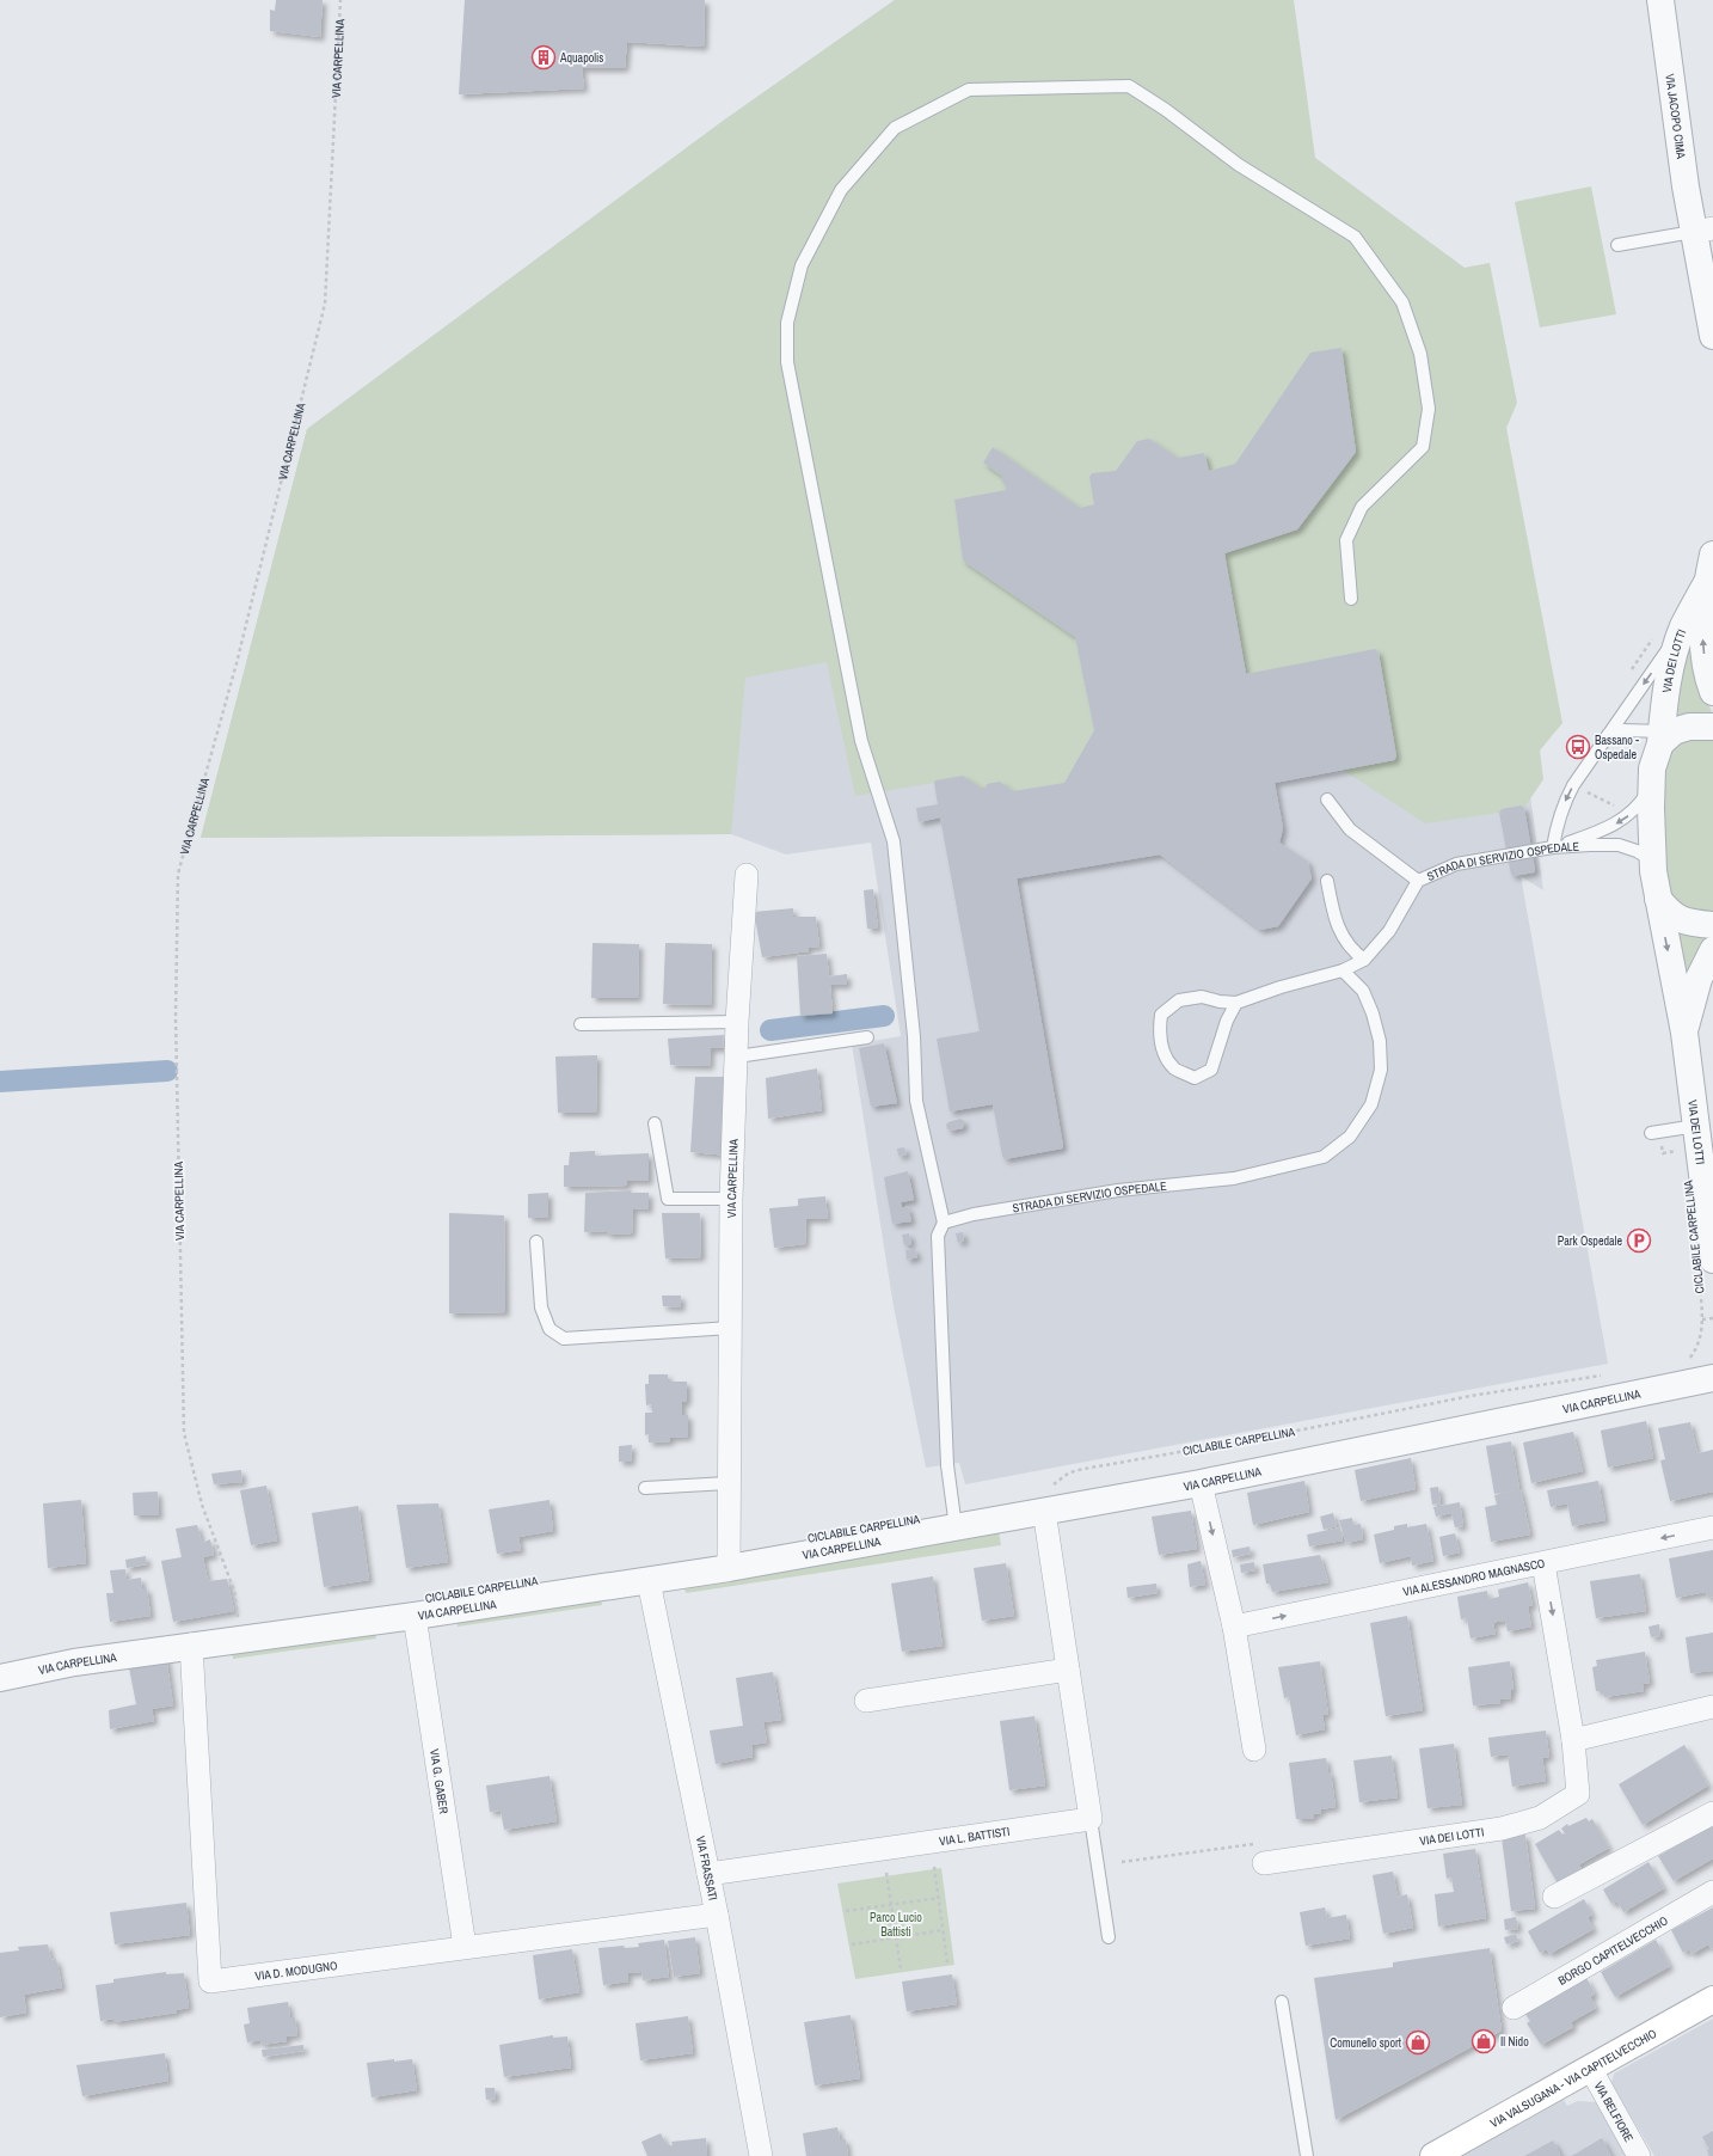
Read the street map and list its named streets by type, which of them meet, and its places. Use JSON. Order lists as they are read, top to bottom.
{
  "streets": {
    "main road": ["VIA VALSUGANA - VIA CAPITELVECCHIO"],
    "street": [
      "VIA CARPELLINA",
      "VIA JACOPO CIMA",
      "VIA DEI LOTTI",
      "VIA ALESSANDRO MAGNASCO",
      "VIA G. GABER",
      "VIA L. BATTISTI",
      "VIA FRASSATI",
      "BORGO CAPITELVECCHIO",
      "VIA D. MODUGNO",
      "VIA BELFIORE"
    ],
    "lane": ["STRADA DI SERVIZIO OSPEDALE"],
    "path": ["CICLABILE CARPELLINA"]
  },
  "crossings": [
    ["VIA CARPELLINA", "CICLABILE CARPELLINA"],
    ["VIA CARPELLINA", "VIA G. GABER"],
    ["VIA CARPELLINA", "VIA FRASSATI"],
    ["VIA CARPELLINA", "VIA D. MODUGNO"],
    ["VIA DEI LOTTI", "STRADA DI SERVIZIO OSPEDALE"],
    ["VIA DEI LOTTI", "CICLABILE CARPELLINA"],
    ["VIA DEI LOTTI", "VIA ALESSANDRO MAGNASCO"],
    ["VIA G. GABER", "VIA D. MODUGNO"],
    ["VIA L. BATTISTI", "VIA FRASSATI"],
    ["VIA FRASSATI", "VIA D. MODUGNO"],
    ["VIA VALSUGANA - VIA CAPITELVECCHIO", "VIA BELFIORE"]
  ],
  "parks": ["Parco Lucio Battisti"],
  "places": {
    "building": ["Aquapolis"],
    "bus stop": ["Bassano - Ospedale"],
    "parking": ["Park Ospedale"],
    "shop": ["Il Nido", "Comunello sport"]
  }
}
